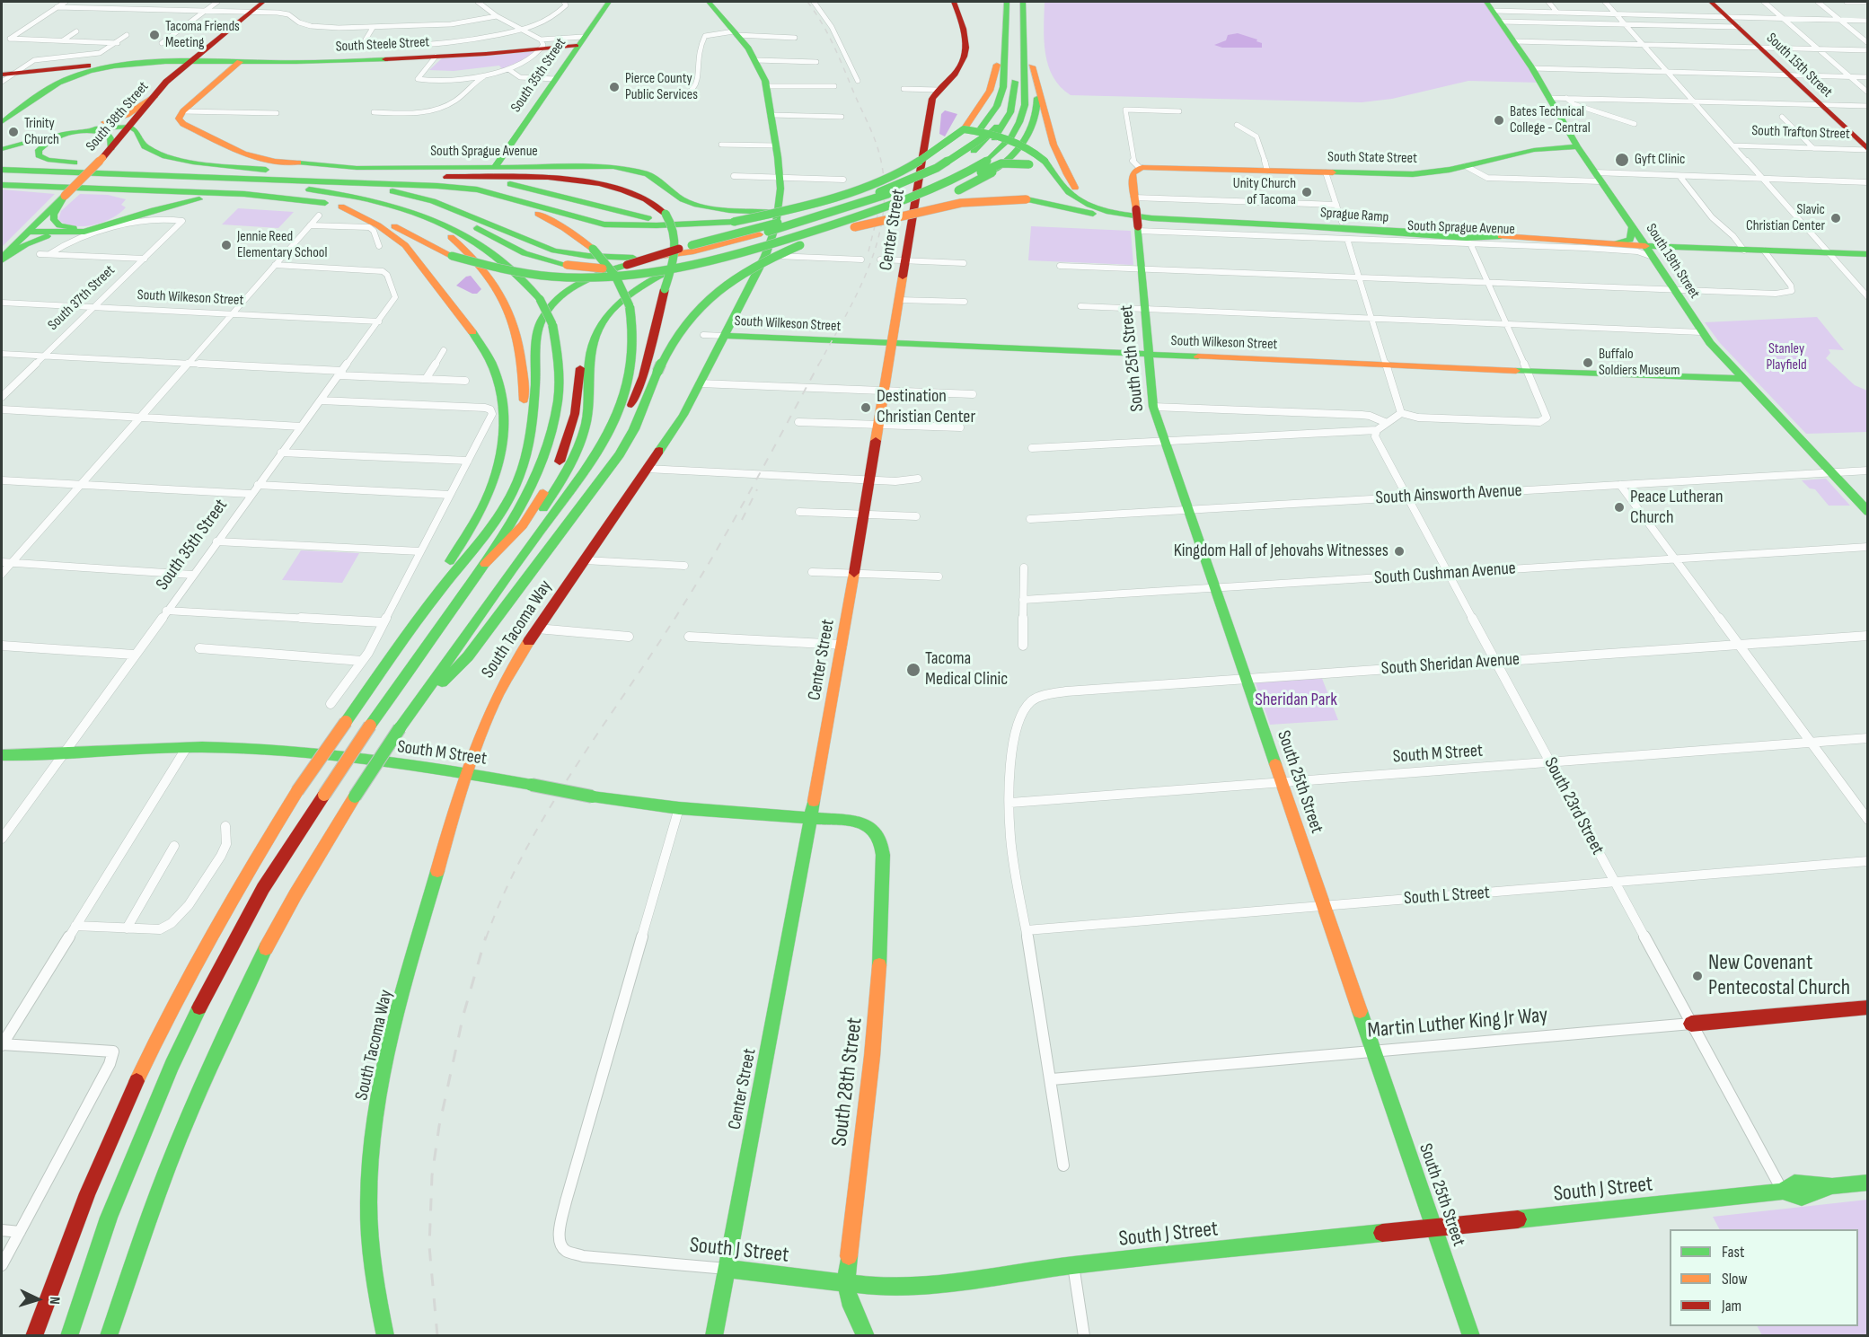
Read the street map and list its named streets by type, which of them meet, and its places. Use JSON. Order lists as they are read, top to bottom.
{
  "streets": {
    "main road": [
      "South Steele Street",
      "South 15th Street",
      "South 35th Street",
      "South 38th Street",
      "South Sprague Avenue",
      "South State Street",
      "Sprague Ramp",
      "Center Street",
      "South 19th Street",
      "South Wilkeson Street",
      "South 25th Street",
      "South Tacoma Way",
      "South M Street",
      "Martin Luther King Jr Way",
      "South 28th Street",
      "South J Street"
    ],
    "street": [
      "South Trafton Street",
      "South 37th Street",
      "South Ainsworth Avenue",
      "South Cushman Avenue",
      "South Sheridan Avenue",
      "South 23rd Street",
      "South L Street"
    ]
  },
  "crossings": [
    ["South Steele Street", "South 35th Street"],
    ["South Steele Street", "South 38th Street"],
    ["South 15th Street", "South Trafton Street"],
    ["South 35th Street", "South Sprague Avenue"],
    ["South 35th Street", "South Wilkeson Street"],
    ["South 35th Street", "South M Street"],
    ["South Sprague Avenue", "Sprague Ramp"],
    ["South Sprague Avenue", "South 19th Street"],
    ["South Sprague Avenue", "South 25th Street"],
    ["South Sprague Avenue", "South Tacoma Way"],
    ["South State Street", "South 25th Street"],
    ["Sprague Ramp", "South 19th Street"],
    ["Center Street", "South Wilkeson Street"],
    ["Center Street", "South M Street"],
    ["Center Street", "South J Street"],
    ["South 19th Street", "South Wilkeson Street"],
    ["South 19th Street", "South Ainsworth Avenue"],
    ["South 37th Street", "South Wilkeson Street"],
    ["South Wilkeson Street", "South 25th Street"],
    ["South Wilkeson Street", "South Tacoma Way"],
    ["South 25th Street", "South Ainsworth Avenue"],
    ["South 25th Street", "South Cushman Avenue"],
    ["South 25th Street", "South Sheridan Avenue"],
    ["South 25th Street", "South M Street"],
    ["South 25th Street", "South L Street"],
    ["South 25th Street", "Martin Luther King Jr Way"],
    ["South 25th Street", "South J Street"],
    ["South Ainsworth Avenue", "South 23rd Street"],
    ["South Cushman Avenue", "South 23rd Street"],
    ["South Tacoma Way", "South M Street"],
    ["South Sheridan Avenue", "South M Street"],
    ["South Sheridan Avenue", "South 23rd Street"],
    ["South M Street", "South 23rd Street"],
    ["South M Street", "South 28th Street"],
    ["South M Street", "South J Street"],
    ["South 23rd Street", "South L Street"],
    ["South 23rd Street", "Martin Luther King Jr Way"],
    ["South 23rd Street", "South J Street"],
    ["South 28th Street", "South J Street"]
  ],
  "parks": ["Stanley Playfield", "Sheridan Park"],
  "places": [
    "Tacoma Friends Meeting",
    "Pierce County Public Services",
    "Bates Technical College - Central",
    "Trinity Church",
    "Gyft Clinic",
    "Unity Church of Tacoma",
    "Slavic Christian Center",
    "Jennie Reed Elementary School",
    "Buffalo Soldiers Museum",
    "Destination Christian Center",
    "Peace Lutheran Church",
    "Kingdom Hall of Jehovahs Witnesses",
    "Tacoma Medical Clinic",
    "New Covenant Pentecostal Church"
  ],
  "legend": ["Fast", "Slow", "Jam"],
  "north": "right"
}
